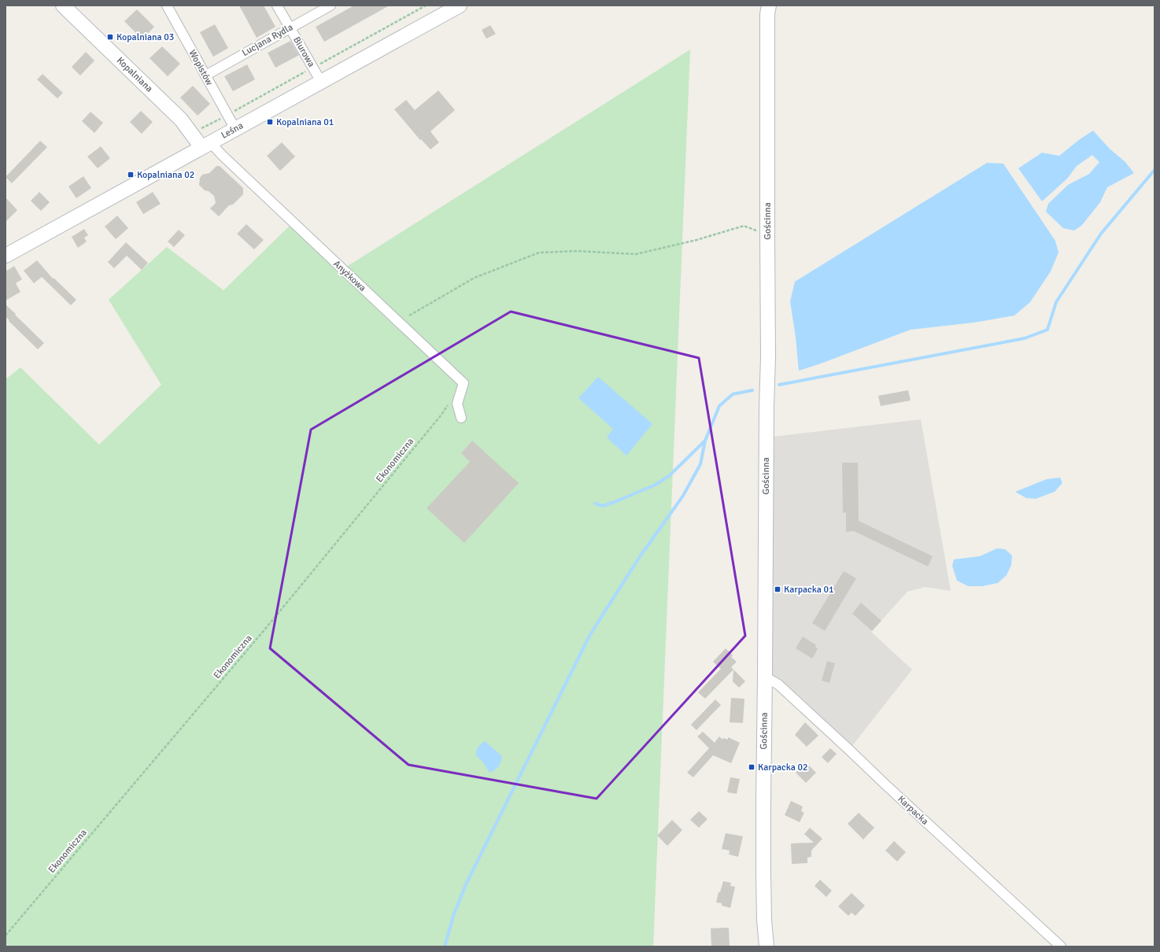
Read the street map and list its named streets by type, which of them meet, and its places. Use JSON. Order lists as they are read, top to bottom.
{
  "streets": {
    "main road": ["Kopalniana", "Leśna", "Gościnna"],
    "street": [
      "Lucjana Rydla",
      "Biurowa",
      "Wopistów",
      "Anyżkowa",
      "Karpacka"
    ],
    "path": ["Ekonomiczna"]
  },
  "crossings": [
    ["Lucjana Rydla", "Biurowa"],
    ["Lucjana Rydla", "Wopistów"],
    ["Biurowa", "Leśna"],
    ["Wopistów", "Leśna"],
    ["Kopalniana", "Leśna"],
    ["Kopalniana", "Anyżkowa"],
    ["Leśna", "Anyżkowa"],
    ["Gościnna", "Karpacka"]
  ],
  "places": {
    "transit": [
      "Kopalniana 03",
      "Kopalniana 01",
      "Kopalniana 02",
      "Karpacka 01",
      "Karpacka 02"
    ]
  }
}
